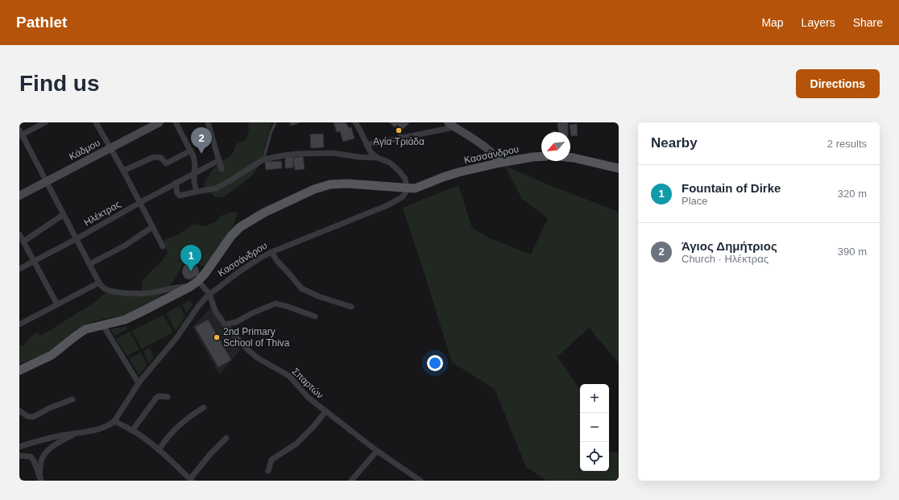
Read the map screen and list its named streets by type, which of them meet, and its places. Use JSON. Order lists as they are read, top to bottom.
{
  "streets": {
    "main road": ["Κάδμου", "Κασσάνδρου"],
    "street": ["Ηλέκτρας", "Σπαρτών"]
  },
  "crossings": [
    ["Κασσάνδρου", "Σπαρτών"]
  ],
  "places": ["Αγία Τριάδα", "2nd Primary School of Thiva"],
  "north": "bottom left",
  "page": {
    "header": "Pathlet",
    "nav": ["Map", "Layers", "Share"],
    "buttons": "Directions",
    "title": "Find us",
    "heading": ["Nearby", "2 results"],
    "pins": ["2", "1"],
    "list": [
      {
        "mark": "1",
        "name": "Fountain of Dirke",
        "note": "Place",
        "value": "320 m"
      },
      {
        "mark": "2",
        "name": "Άγιος Δημήτριος",
        "note": "Church · Ηλέκτρας",
        "value": "390 m"
      }
    ],
    "map_buttons": ["+", "−"]
  }
}
